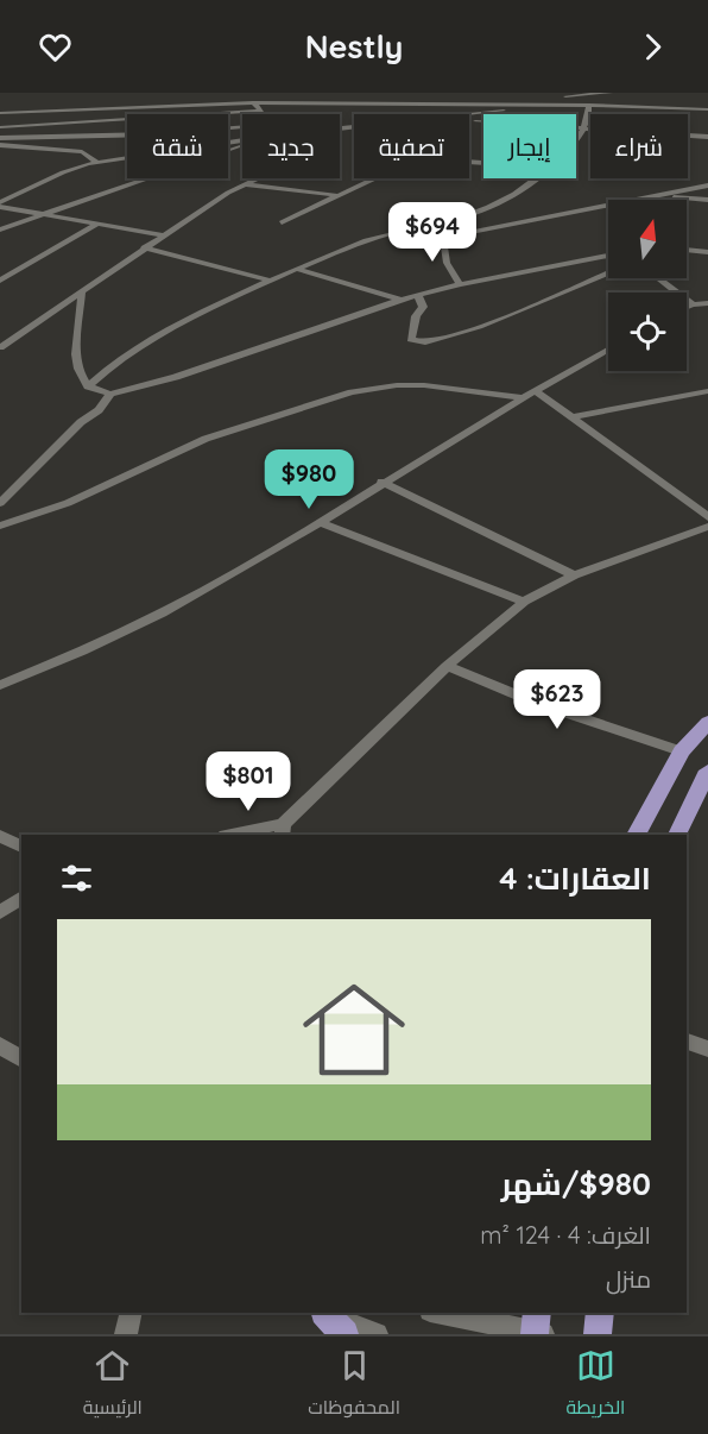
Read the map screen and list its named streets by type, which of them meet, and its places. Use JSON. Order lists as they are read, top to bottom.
{
  "north": "top",
  "page": {
    "header": "Nestly",
    "chip": [
      "شراء",
      "إيجار",
      "تصفية",
      "جديد",
      "شقة"
    ],
    "price": [
      "$694",
      "$980",
      "$623",
      "$801"
    ],
    "heading": "العقارات: 4",
    "list": [
      {
        "name": "$980/شهر",
        "note": "الغرف: 4 · 124 m² · منزل"
      }
    ],
    "tabs": ["الخريطة", "المحفوظات", "الرئيسية"]
  }
}
